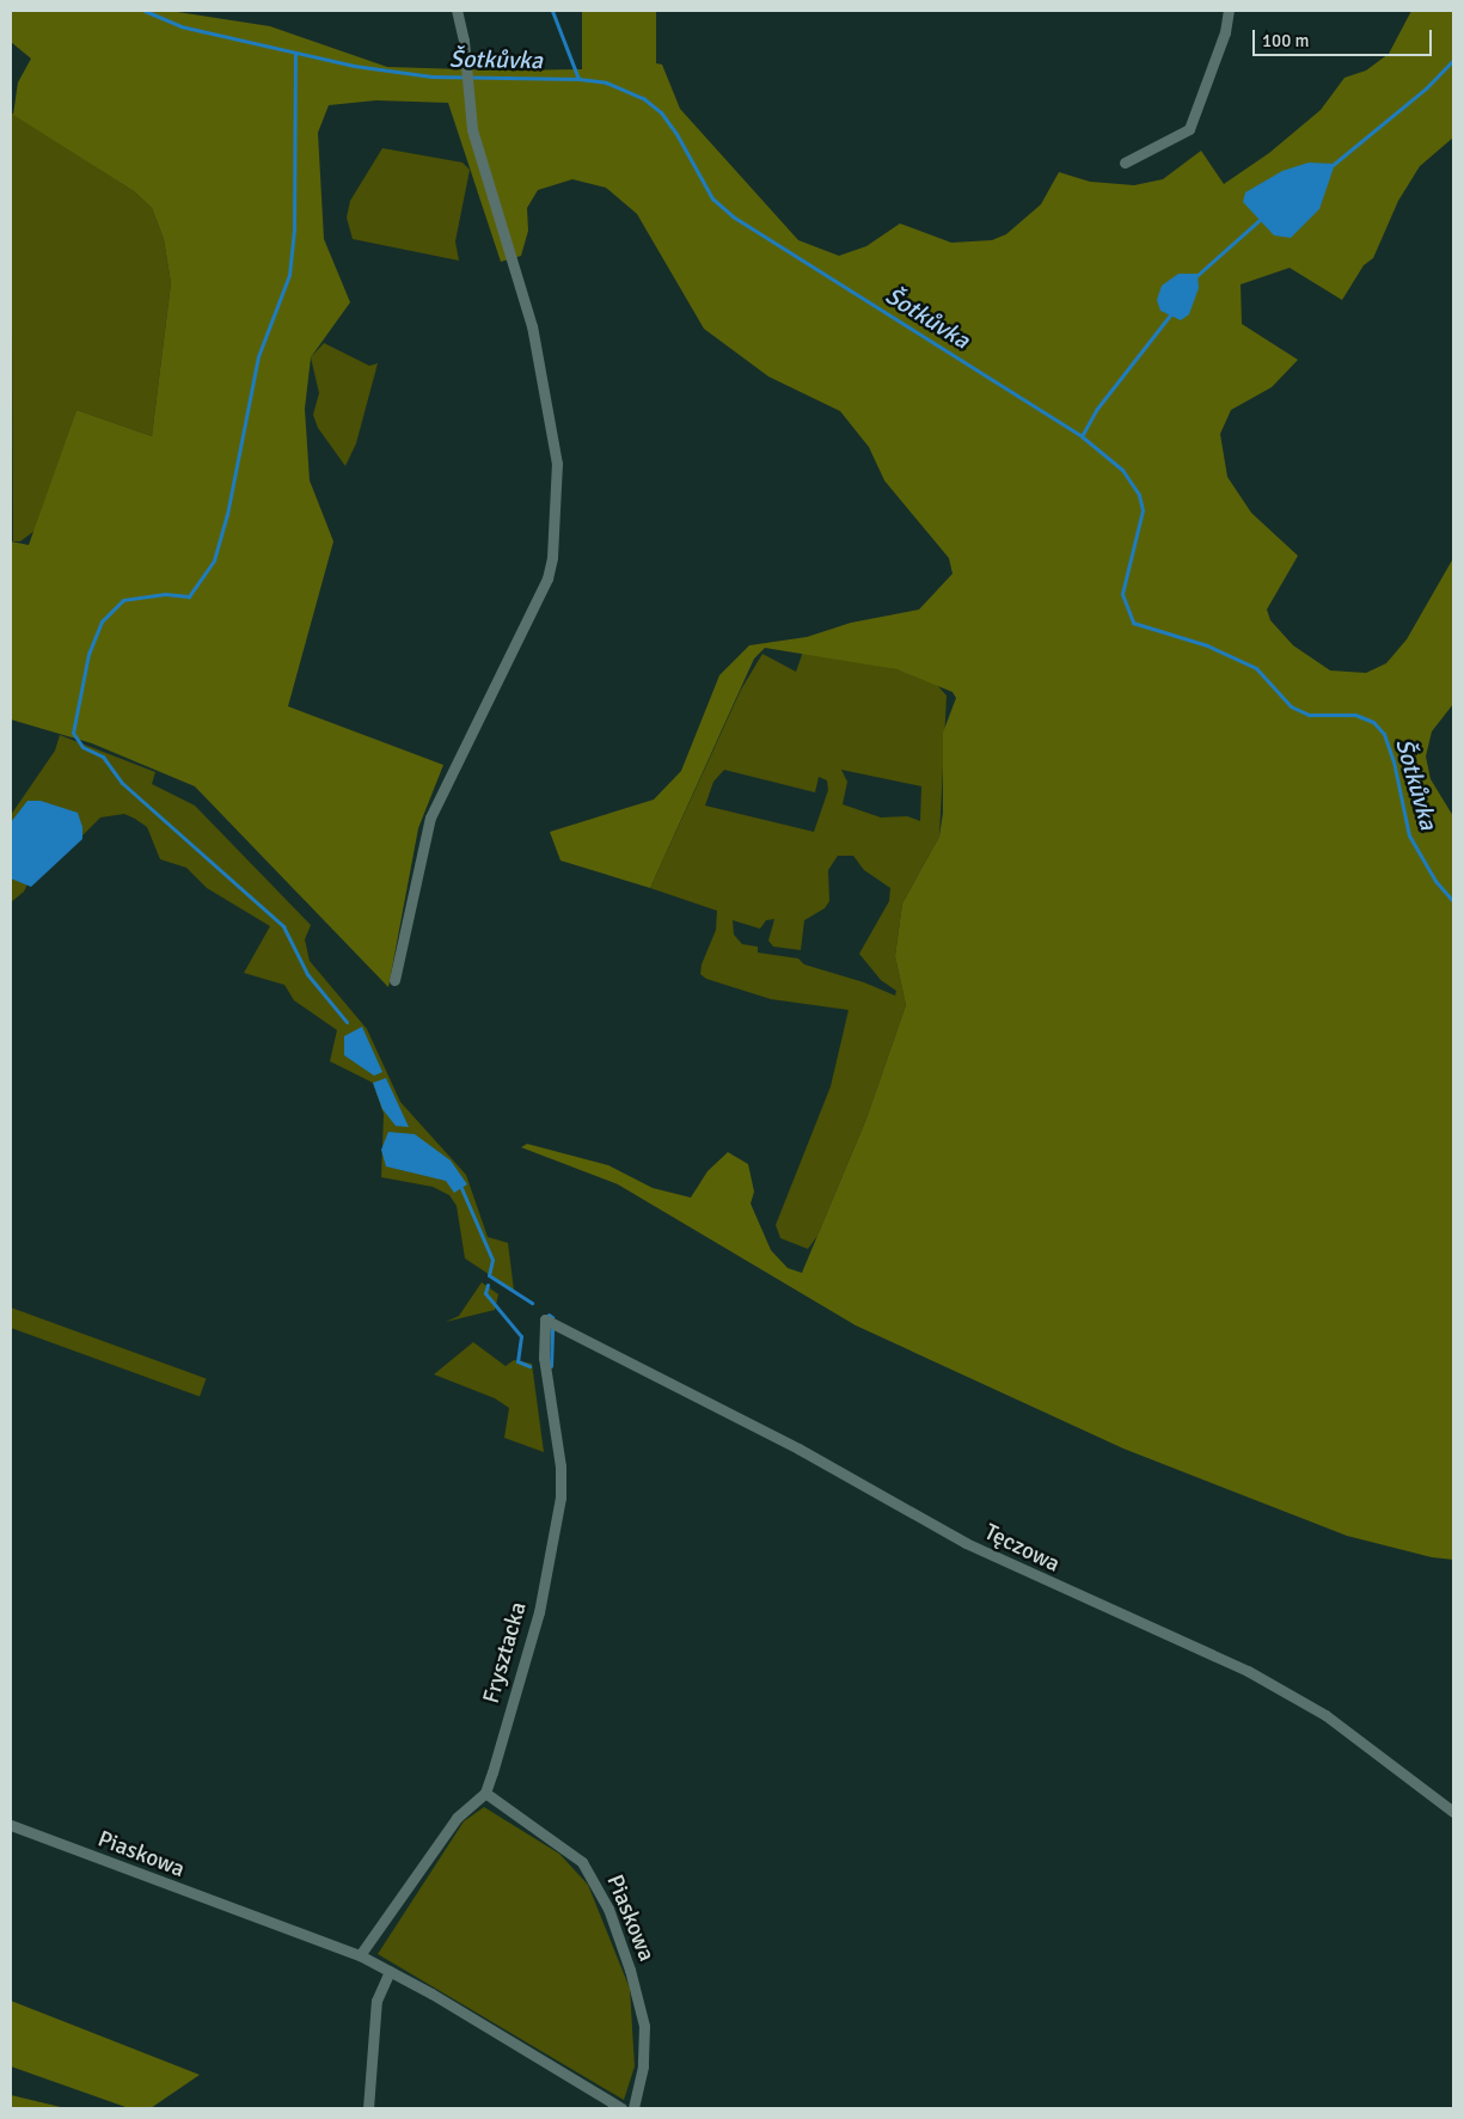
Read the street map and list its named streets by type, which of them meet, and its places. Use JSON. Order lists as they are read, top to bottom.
{
  "streets": {
    "street": ["Tęczowa", "Frysztacka", "Piaskowa"]
  },
  "crossings": [
    ["Tęczowa", "Frysztacka"],
    ["Frysztacka", "Piaskowa"]
  ],
  "water": ["Šotkůvka"],
  "scale_bar": "100 m"
}
